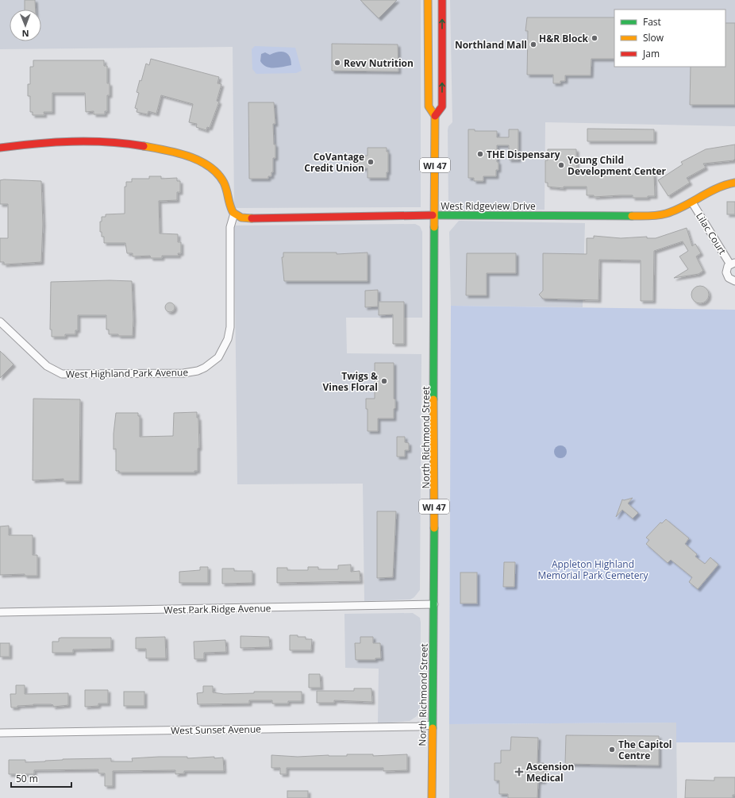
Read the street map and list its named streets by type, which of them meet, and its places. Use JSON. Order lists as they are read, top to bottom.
{
  "streets": {
    "main road": ["WI 47", "West Ridgeview Drive", "North Richmond Street"],
    "street": [
      "Lilac Court",
      "West Highland Park Avenue",
      "West Park Ridge Avenue",
      "West Sunset Avenue"
    ]
  },
  "crossings": [
    ["West Ridgeview Drive", "Lilac Court"],
    ["West Ridgeview Drive", "West Highland Park Avenue"],
    ["West Ridgeview Drive", "North Richmond Street"],
    ["North Richmond Street", "West Park Ridge Avenue"],
    ["North Richmond Street", "West Sunset Avenue"]
  ],
  "parks": ["Appleton Highland Memorial Park Cemetery"],
  "places": {
    "other": [
      "H&R Block",
      "Northland Mall",
      "Revv Nutrition",
      "THE Dispensary",
      "CoVantage Credit Union",
      "Young Child Development Center",
      "Twigs & Vines Floral",
      "The Capitol Centre"
    ],
    "health": ["Ascension Medical"]
  },
  "legend": ["Fast", "Slow", "Jam"],
  "scale_bar": "50 m",
  "north": "bottom"
}
